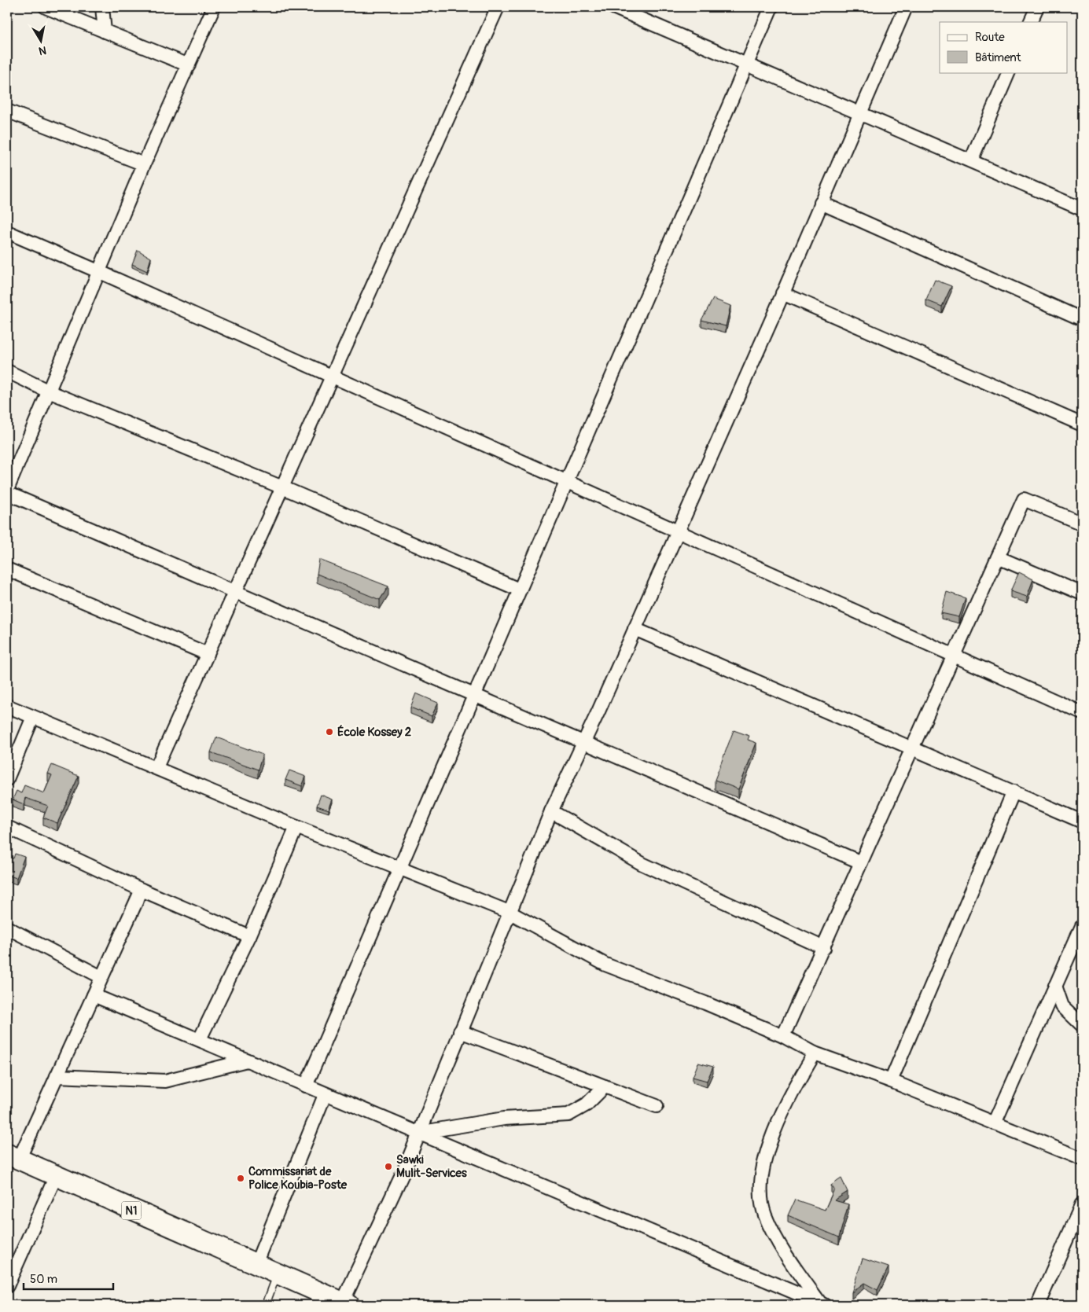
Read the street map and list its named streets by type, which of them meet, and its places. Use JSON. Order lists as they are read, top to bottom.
{
  "streets": {
    "main road": ["N1"]
  },
  "places": ["École Kossey 2", "Sawki Mulit-Services", "Commissariat de Police Koubia-Poste"],
  "legend": ["Route", "Bâtiment"],
  "scale_bar": "50 m",
  "north": "bottom"
}
